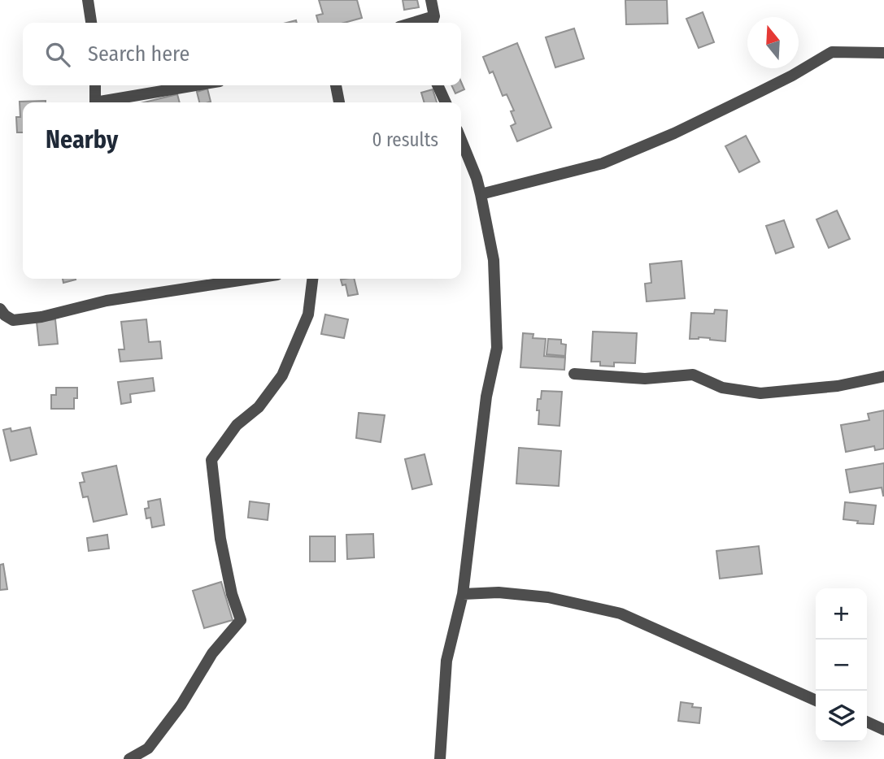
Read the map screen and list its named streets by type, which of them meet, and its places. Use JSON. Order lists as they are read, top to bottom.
{
  "north": "top",
  "page": {
    "search": "Search here",
    "heading": ["Nearby", "0 results"],
    "map_buttons": ["+", "−"]
  }
}
